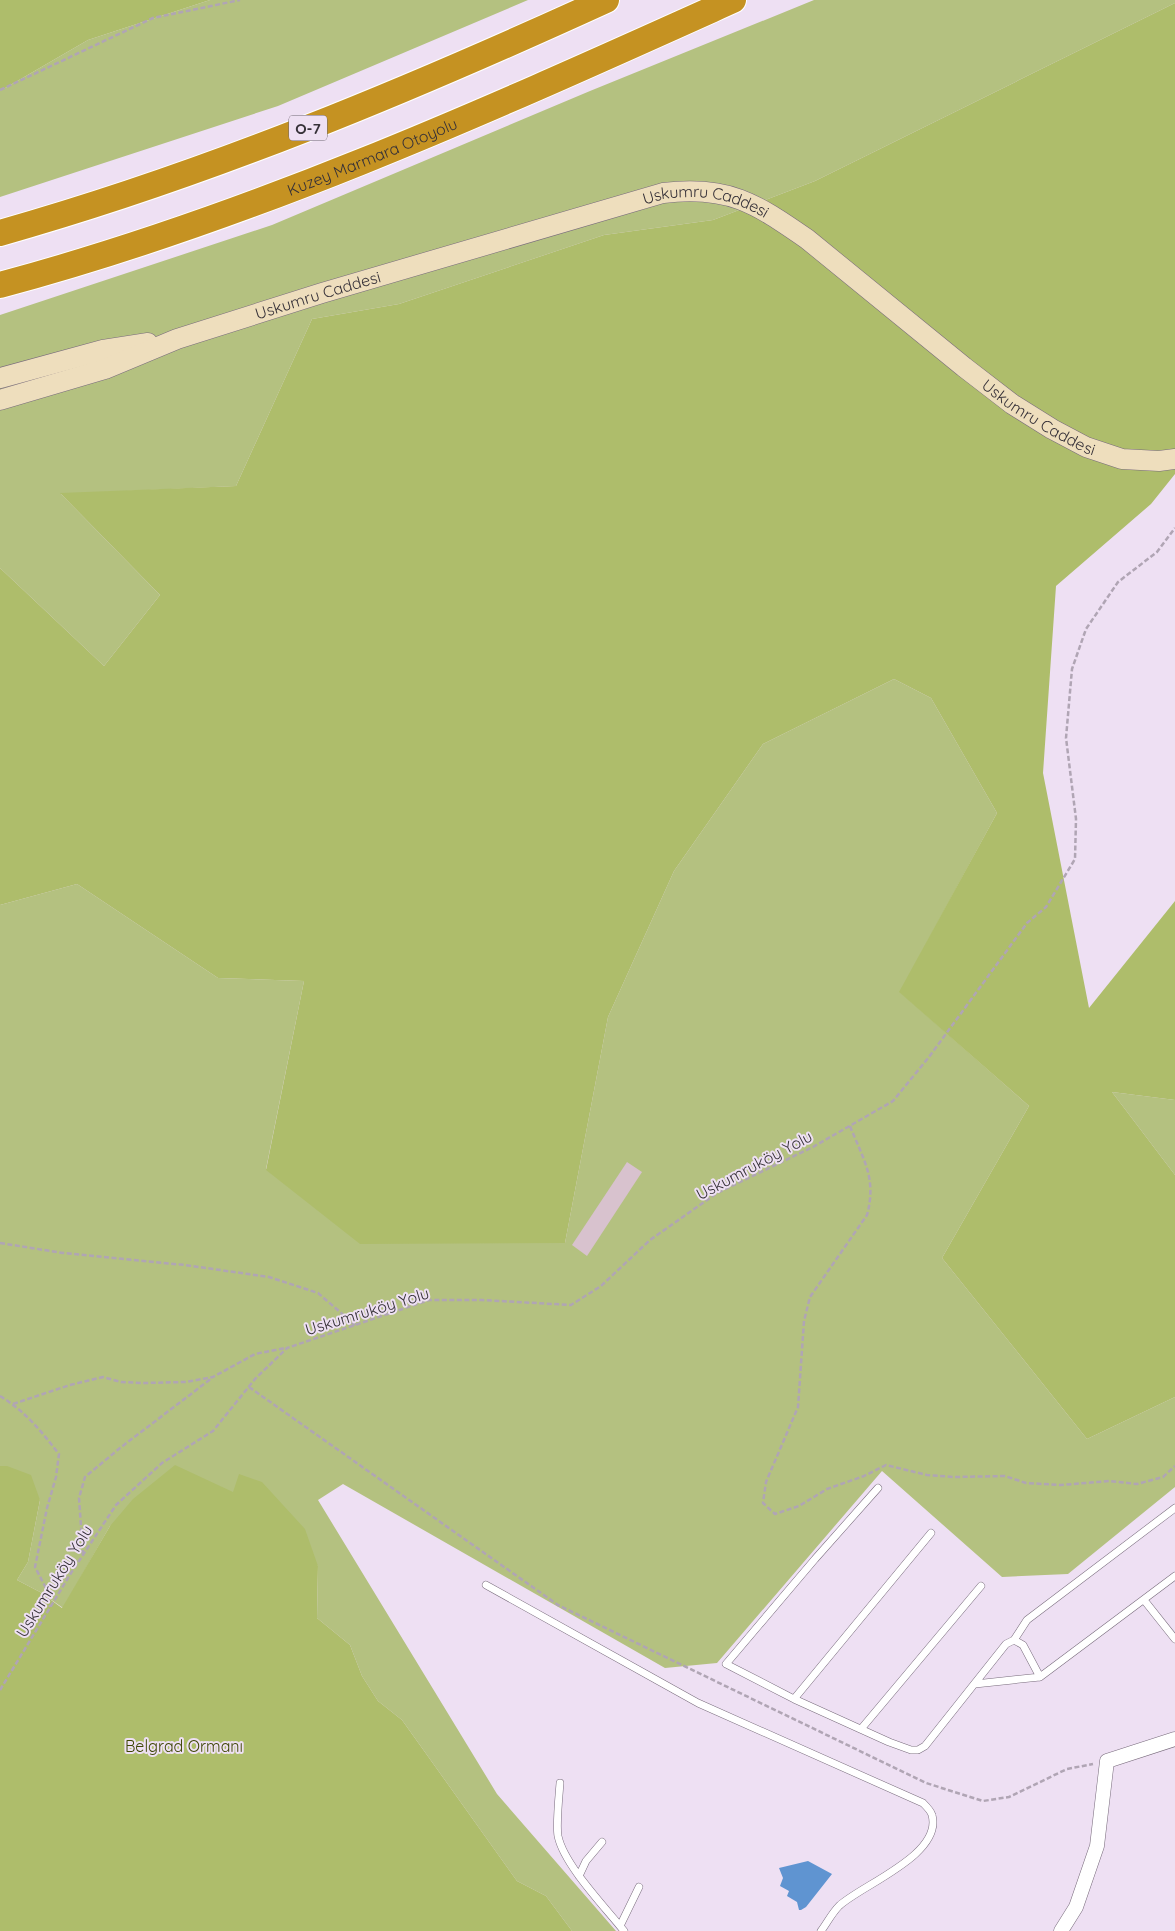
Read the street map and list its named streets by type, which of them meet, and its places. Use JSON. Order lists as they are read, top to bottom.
{
  "streets": {
    "highway": ["O-7", "Kuzey Marmara Otoyolu"],
    "main road": ["Uskumru Caddesi"],
    "path": ["Uskumruköy Yolu"]
  },
  "parks": ["Belgrad Ormanı"]
}
